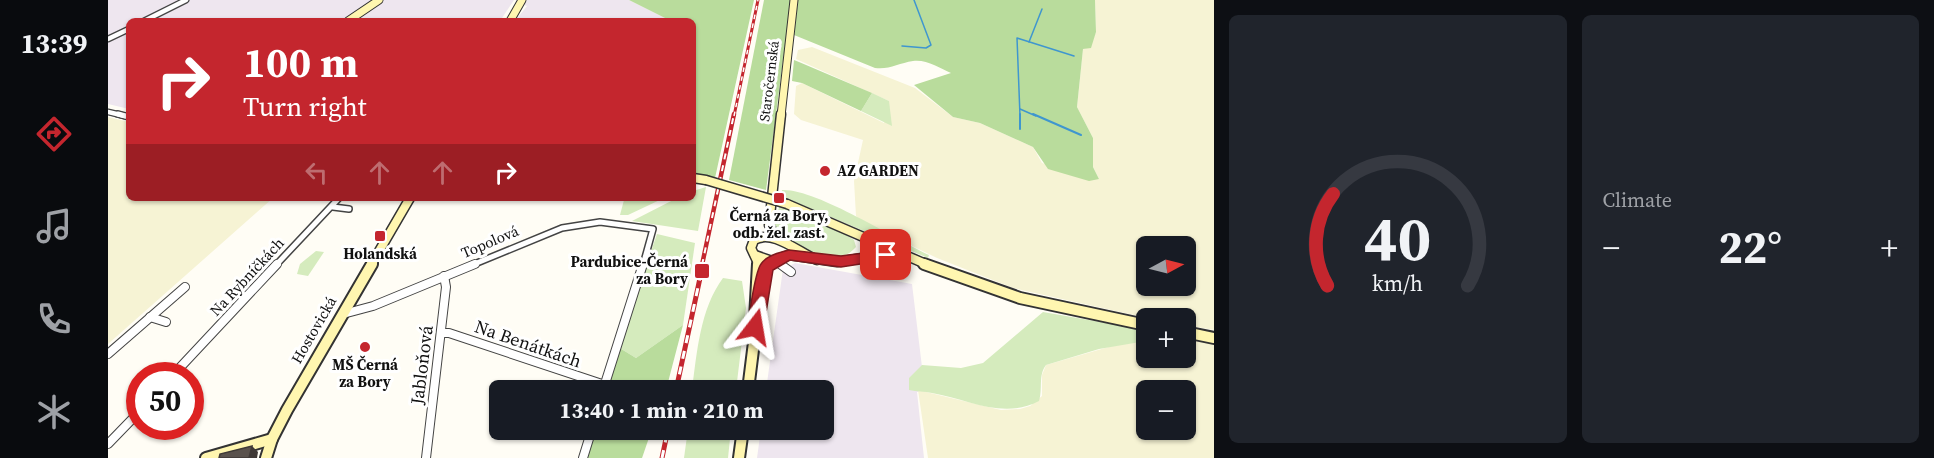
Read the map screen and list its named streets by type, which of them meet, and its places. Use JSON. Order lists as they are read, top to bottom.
{
  "streets": {
    "main road": ["Staročernská", "Hostovická"],
    "street": [
      "Topolová",
      "Na Rybníčkách",
      "Na Benátkách",
      "Jabloňová"
    ]
  },
  "crossings": [
    ["Topolová", "Hostovická"],
    ["Topolová", "Jabloňová"],
    ["Na Benátkách", "Jabloňová"]
  ],
  "places": {
    "other": ["AZ GARDEN", "MŠ Černá za Bory"],
    "transit": ["Černá za Bory, odb. žel. zast.", "Holandská", "Pardubice-Černá za Bory"]
  },
  "north": "right",
  "page": {
    "tabs": "13:39",
    "tile": "Climate",
    "turn": ["100 m", "Turn right"],
    "heat": ["−", "22°", "+"],
    "map_buttons": ["+", "−"],
    "limit": "50",
    "trip": "13:40 · 1 min · 210 m",
    "gauge": ["40", "km/h"]
  }
}
